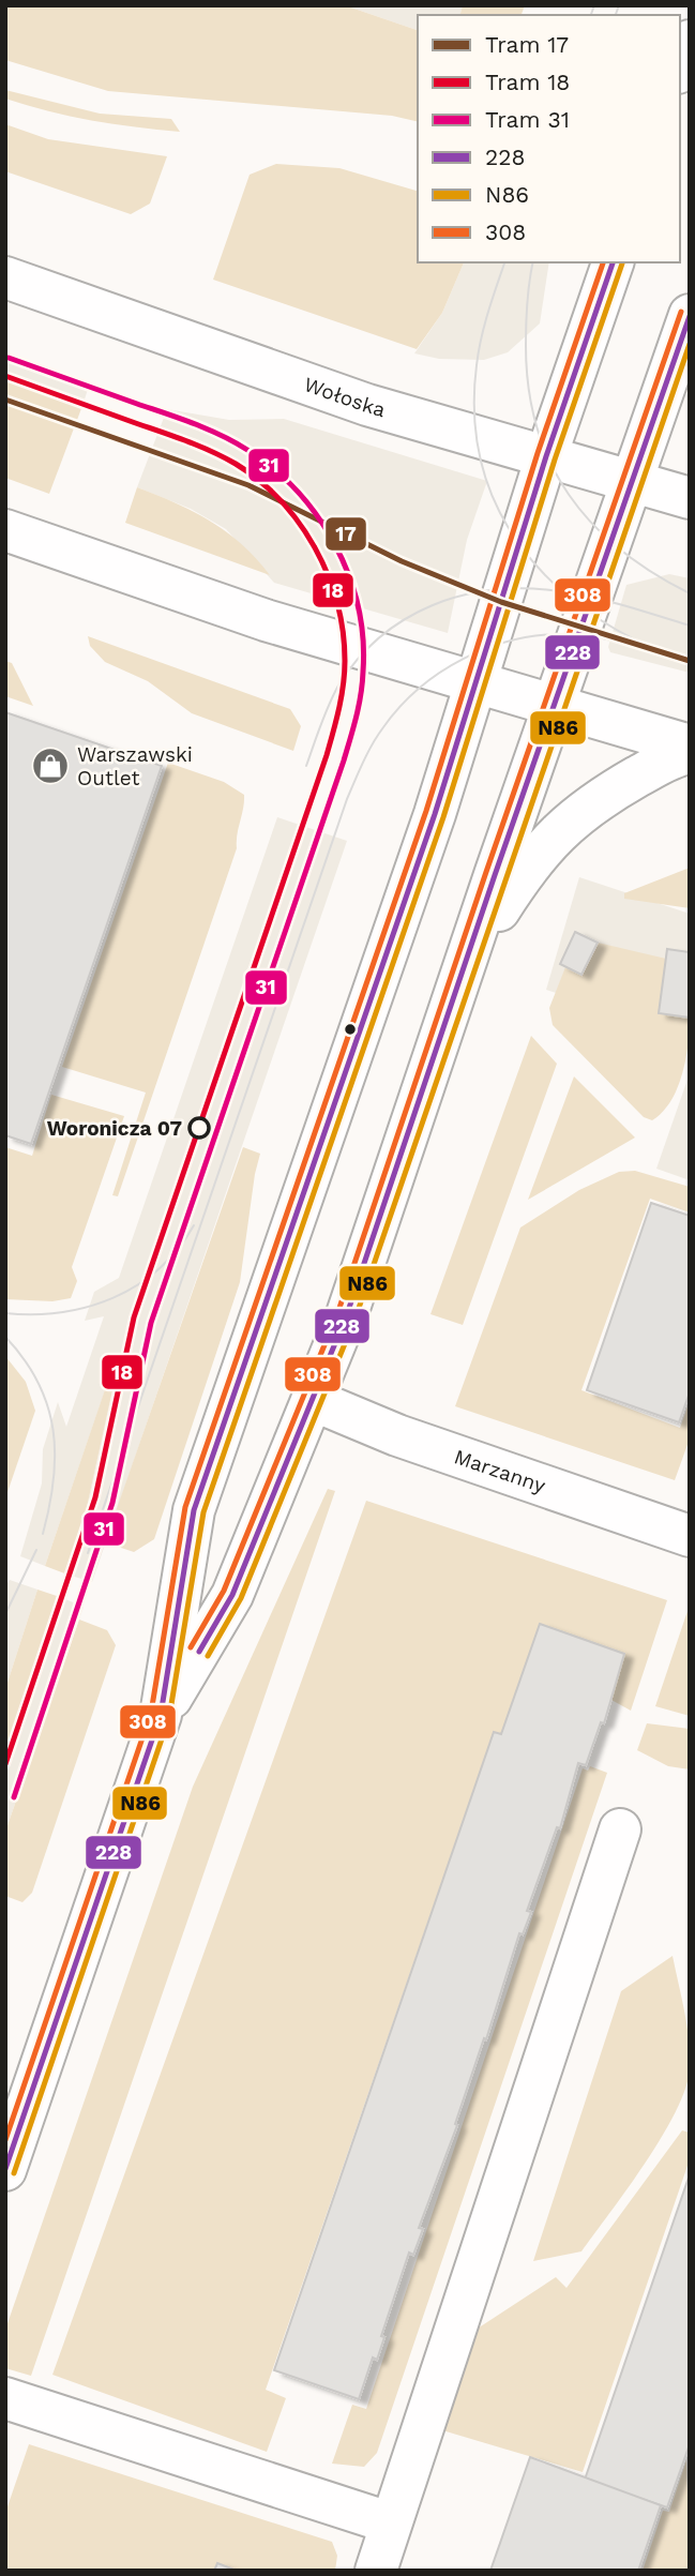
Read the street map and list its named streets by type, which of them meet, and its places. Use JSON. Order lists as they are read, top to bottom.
{
  "streets": {
    "street": ["Wołoska", "Marzanny"]
  },
  "places": {
    "shop": ["Warszawski Outlet"],
    "other": ["Woronicza 07"]
  },
  "lines": [
    "transit line 228",
    "transit line 308",
    "transit line N86",
    "tram line 31",
    "tram line 18",
    "tram line 17"
  ],
  "legend": [
    "Tram 17",
    "Tram 18",
    "Tram 31",
    "228",
    "N86",
    "308"
  ]
}
